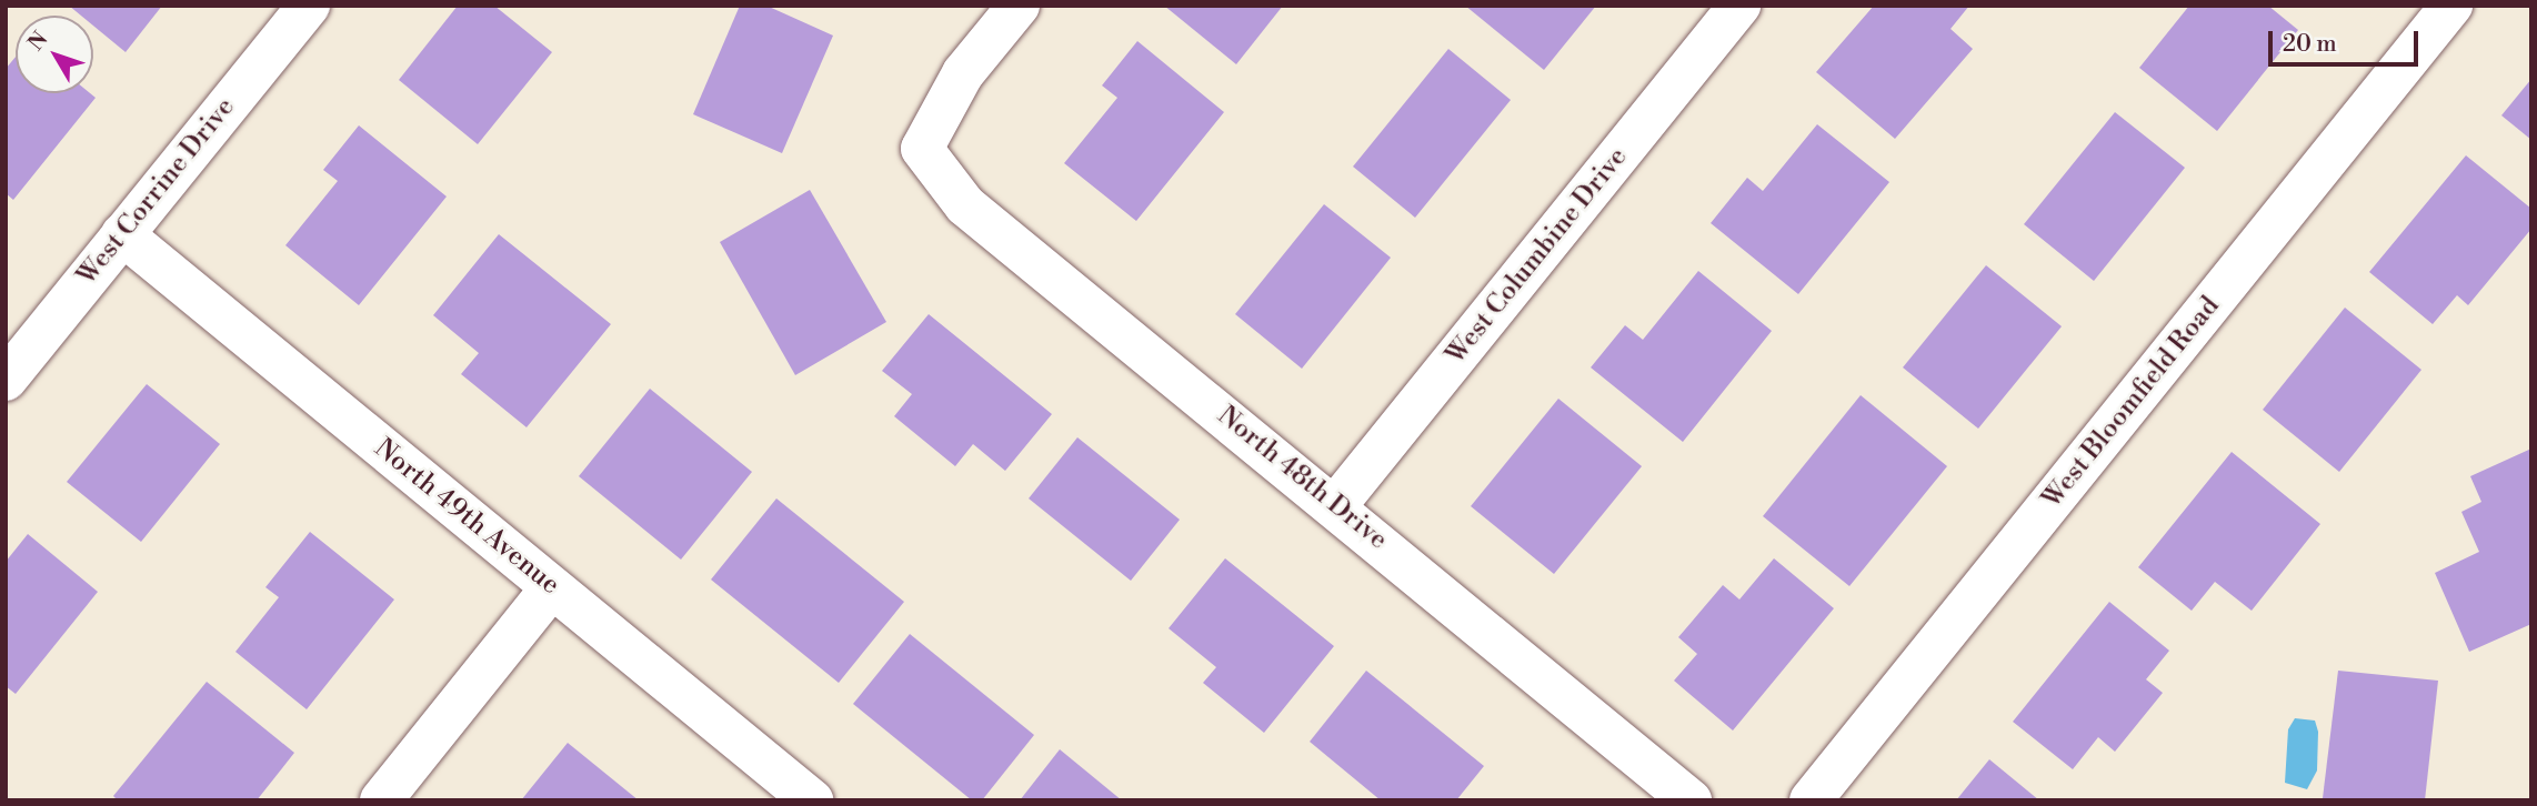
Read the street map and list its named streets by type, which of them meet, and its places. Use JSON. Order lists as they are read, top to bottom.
{
  "streets": {
    "street": [
      "West Corrine Drive",
      "West Columbine Drive",
      "West Bloomfield Road",
      "North 48th Drive",
      "North 49th Avenue"
    ]
  },
  "crossings": [
    ["West Corrine Drive", "North 49th Avenue"],
    ["West Columbine Drive", "North 48th Drive"]
  ],
  "scale_bar": "20 m",
  "north": "top left"
}
